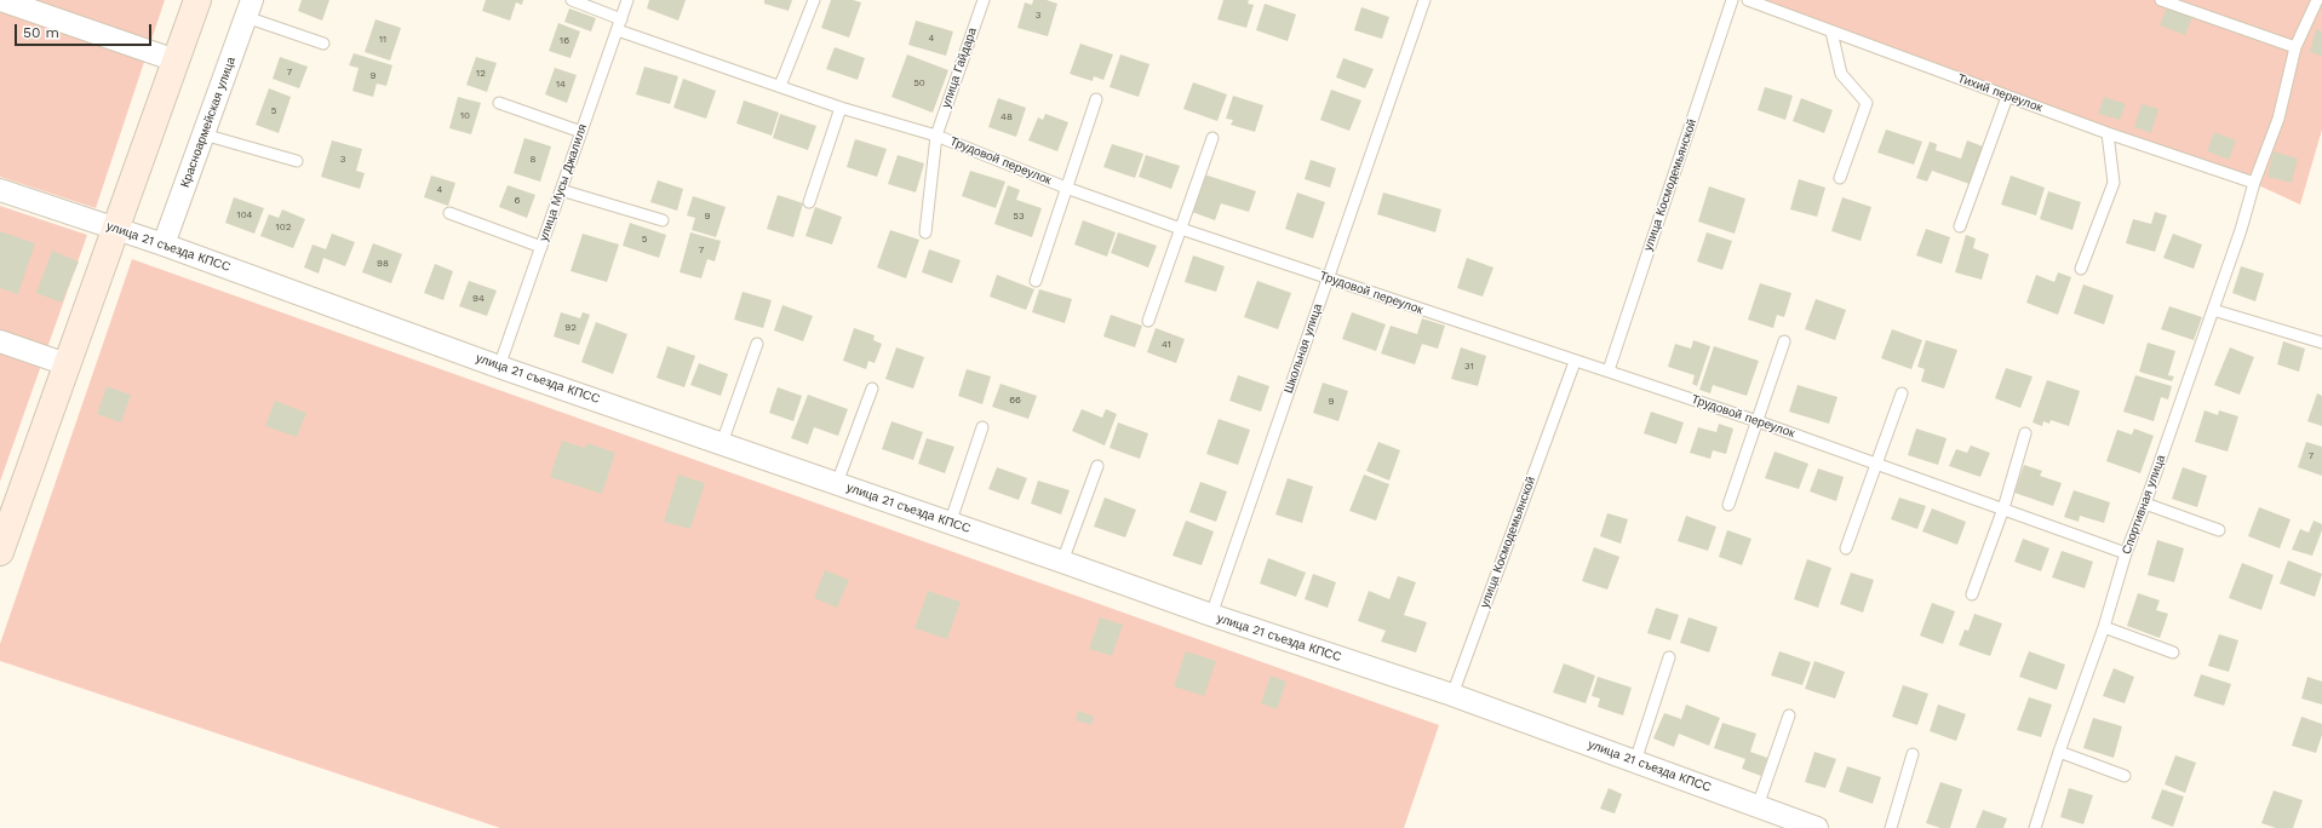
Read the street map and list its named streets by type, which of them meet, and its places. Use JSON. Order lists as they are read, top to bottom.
{
  "streets": {
    "street": ["Красноармейская улица", "улица 21 съезда КПСС"],
    "lane": [
      "улица Гайдара",
      "Тихий переулок",
      "Трудовой переулок",
      "улица Мусы Джалиля",
      "улица Космодемьянской",
      "Школьная улица",
      "Спортивная улица"
    ]
  },
  "crossings": [
    ["улица Гайдара", "Трудовой переулок"],
    ["Тихий переулок", "Спортивная улица"],
    ["Красноармейская улица", "улица 21 съезда КПСС"],
    ["Трудовой переулок", "улица Мусы Джалиля"],
    ["Трудовой переулок", "улица Космодемьянской"],
    ["Трудовой переулок", "Школьная улица"],
    ["Трудовой переулок", "Спортивная улица"],
    ["улица Мусы Джалиля", "улица 21 съезда КПСС"],
    ["улица Космодемьянской", "улица 21 съезда КПСС"],
    ["улица 21 съезда КПСС", "Школьная улица"]
  ],
  "house_numbers": [
    "3",
    "4",
    "11",
    "16",
    "7",
    "12",
    "9",
    "50",
    "14",
    "5",
    "10",
    "48",
    "3",
    "8",
    "4",
    "6",
    "104",
    "9",
    "53",
    "102",
    "5",
    "7",
    "98",
    "94",
    "92",
    "41",
    "31",
    "66",
    "9",
    "7"
  ],
  "scale_bar": "50 m"
}
